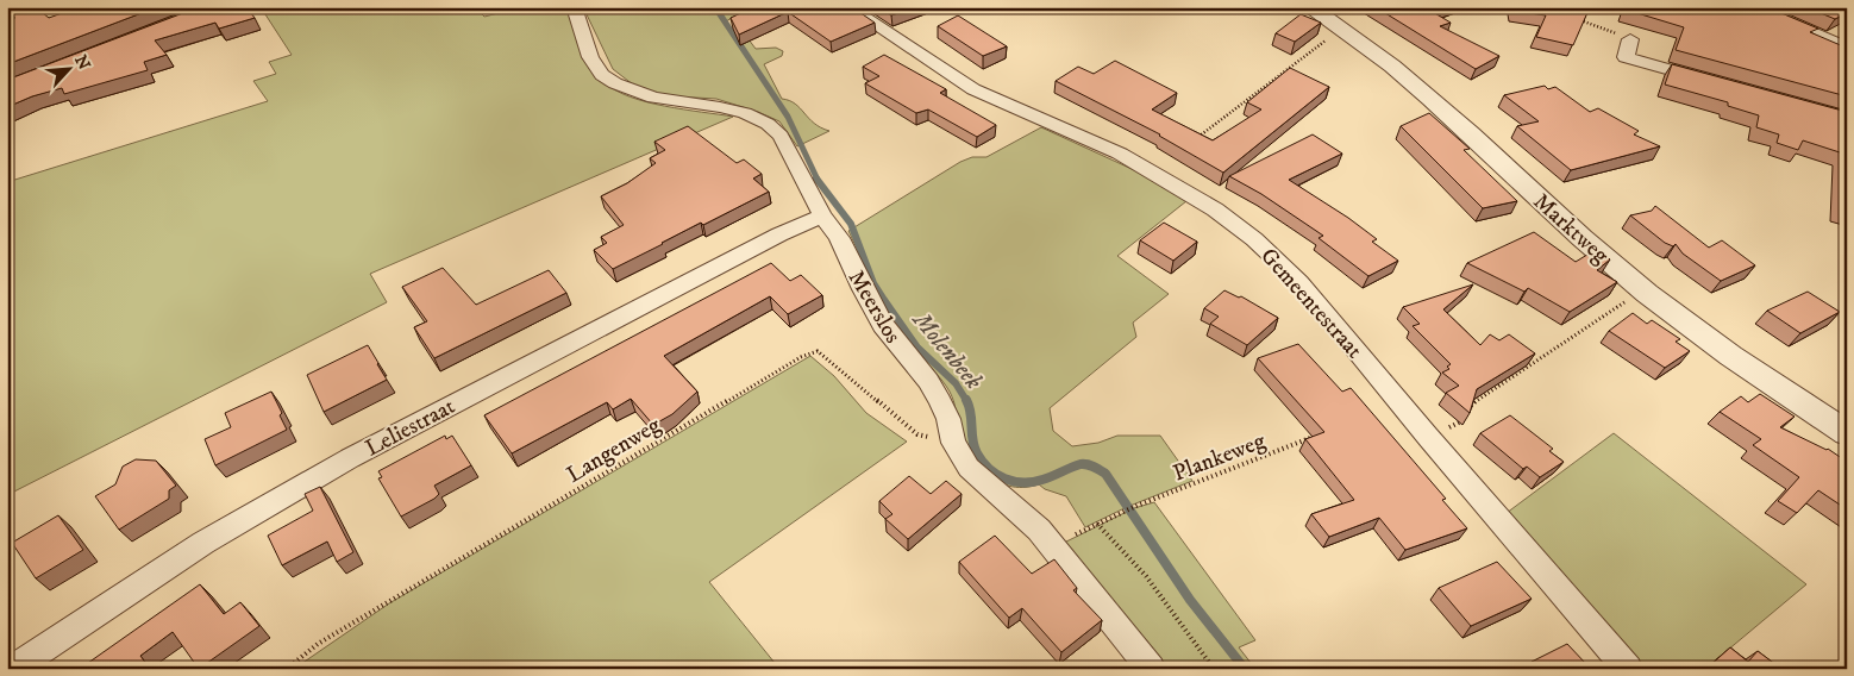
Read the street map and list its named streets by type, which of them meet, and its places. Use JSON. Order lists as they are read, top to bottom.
{
  "streets": {
    "street": [
      "Marktweg",
      "Gemeentestraat",
      "Meerslos",
      "Leliestraat"
    ],
    "path": ["Langenweg", "Plankeweg"]
  },
  "crossings": [
    ["Meerslos", "Leliestraat"],
    ["Meerslos", "Langenweg"],
    ["Meerslos", "Plankeweg"]
  ],
  "water": ["Molenbeek"],
  "north": "top right"
}
